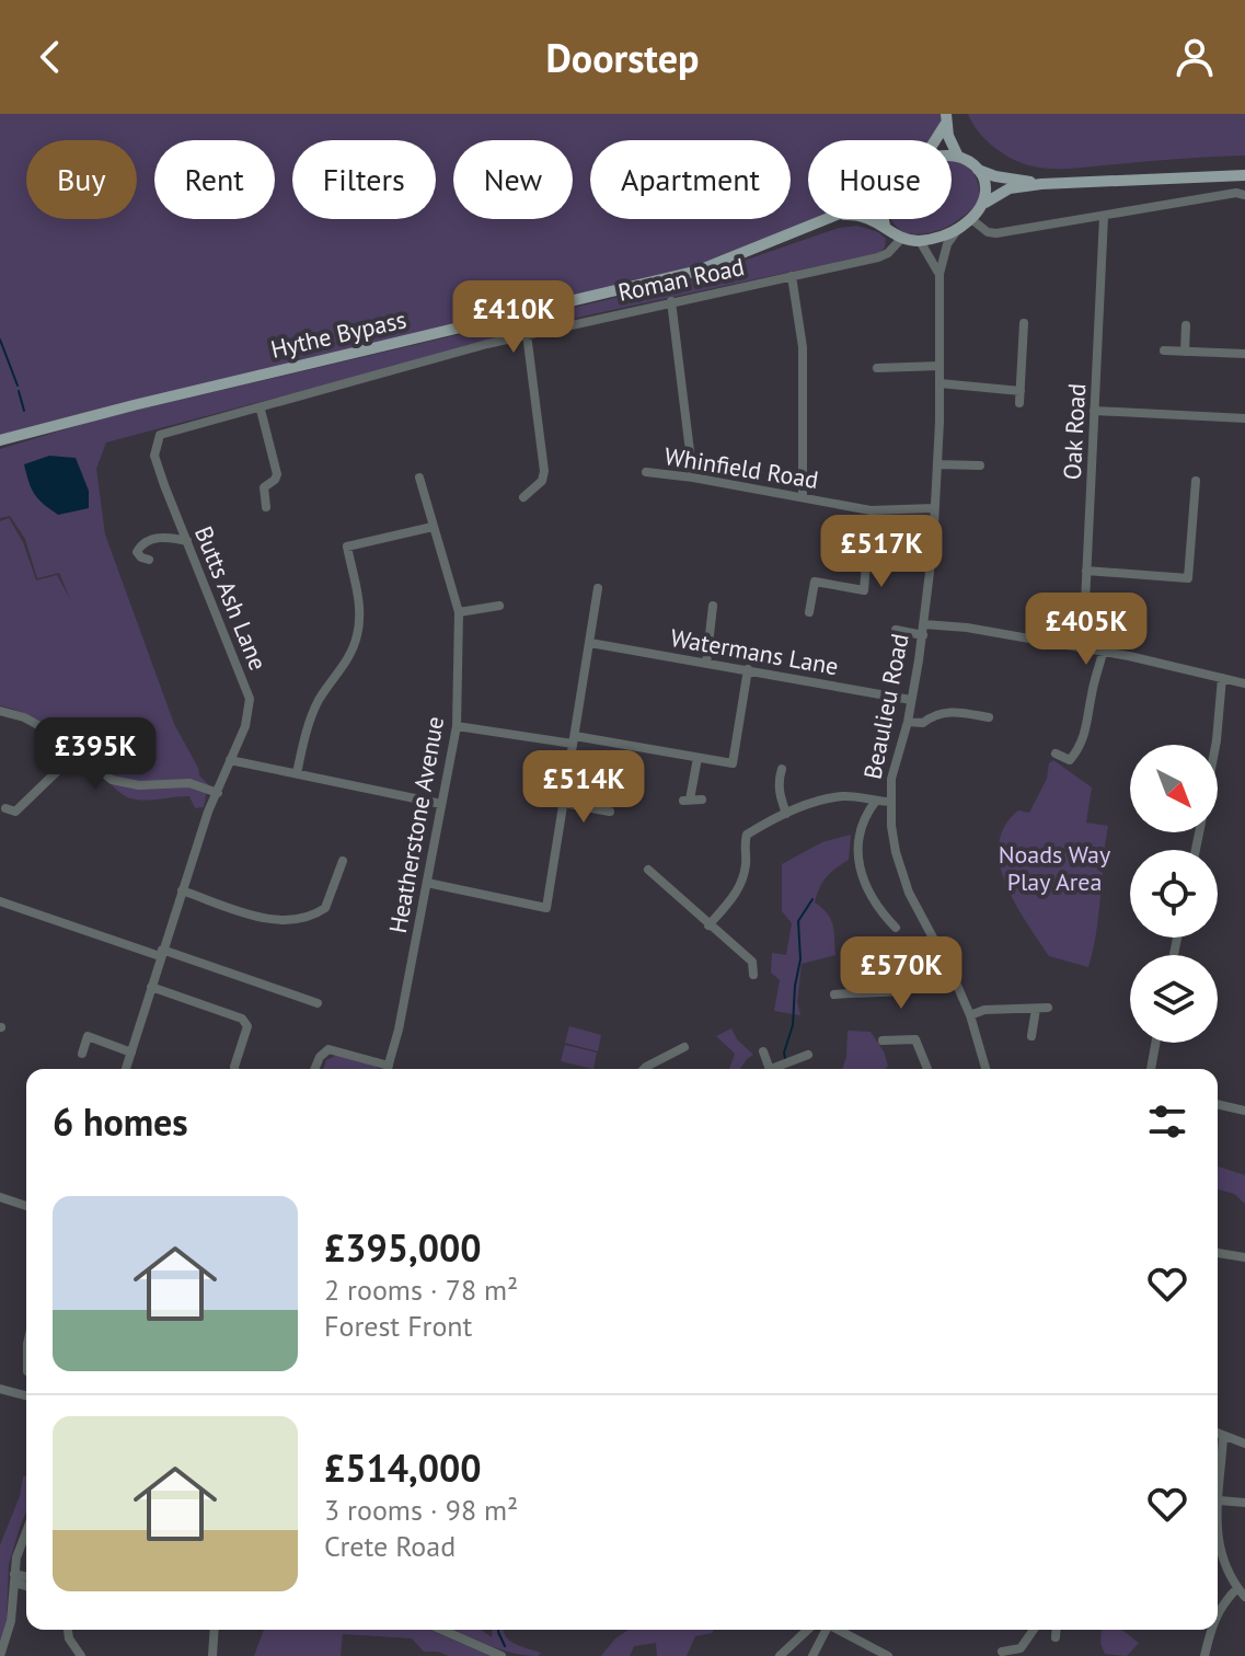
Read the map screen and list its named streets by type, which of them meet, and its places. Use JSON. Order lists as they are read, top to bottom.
{
  "streets": {
    "main road": ["Hythe Bypass"],
    "street": [
      "Roman Road",
      "Oak Road",
      "Whinfield Road",
      "Butts Ash Lane",
      "Watermans Lane",
      "Beaulieu Road",
      "Heatherstone Avenue"
    ]
  },
  "crossings": [
    ["Roman Road", "Butts Ash Lane"],
    ["Whinfield Road", "Beaulieu Road"],
    ["Watermans Lane", "Beaulieu Road"]
  ],
  "parks": ["Noads Way Play Area"],
  "north": "bottom right",
  "page": {
    "header": "Doorstep",
    "chip": [
      "Buy",
      "Rent",
      "Filters",
      "New",
      "Apartment",
      "House"
    ],
    "price": [
      "£410K",
      "£517K",
      "£405K",
      "£395K",
      "£514K",
      "£570K"
    ],
    "heading": "6 homes",
    "list": [
      {
        "name": "£395,000",
        "note": "2 rooms · 78 m² · Forest Front"
      },
      {
        "name": "£514,000",
        "note": "3 rooms · 98 m² · Crete Road"
      }
    ]
  }
}
